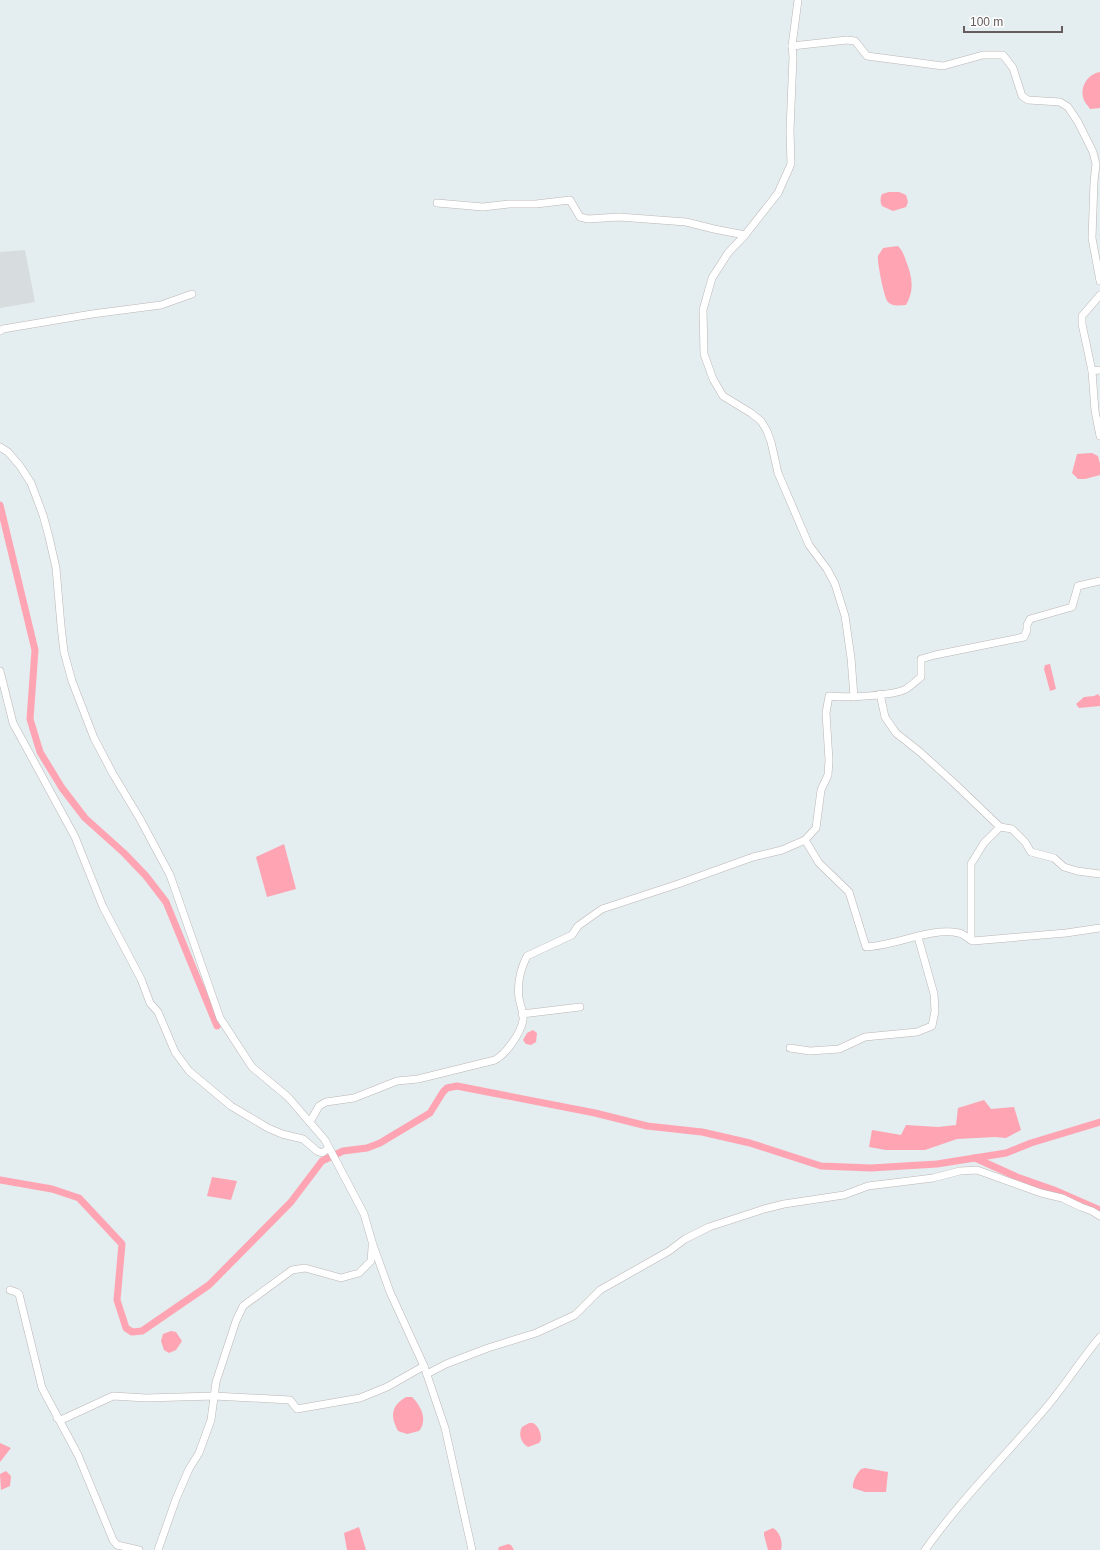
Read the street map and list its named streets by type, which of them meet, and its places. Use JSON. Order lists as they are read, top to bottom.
{
  "scale_bar": "100 m"
}
